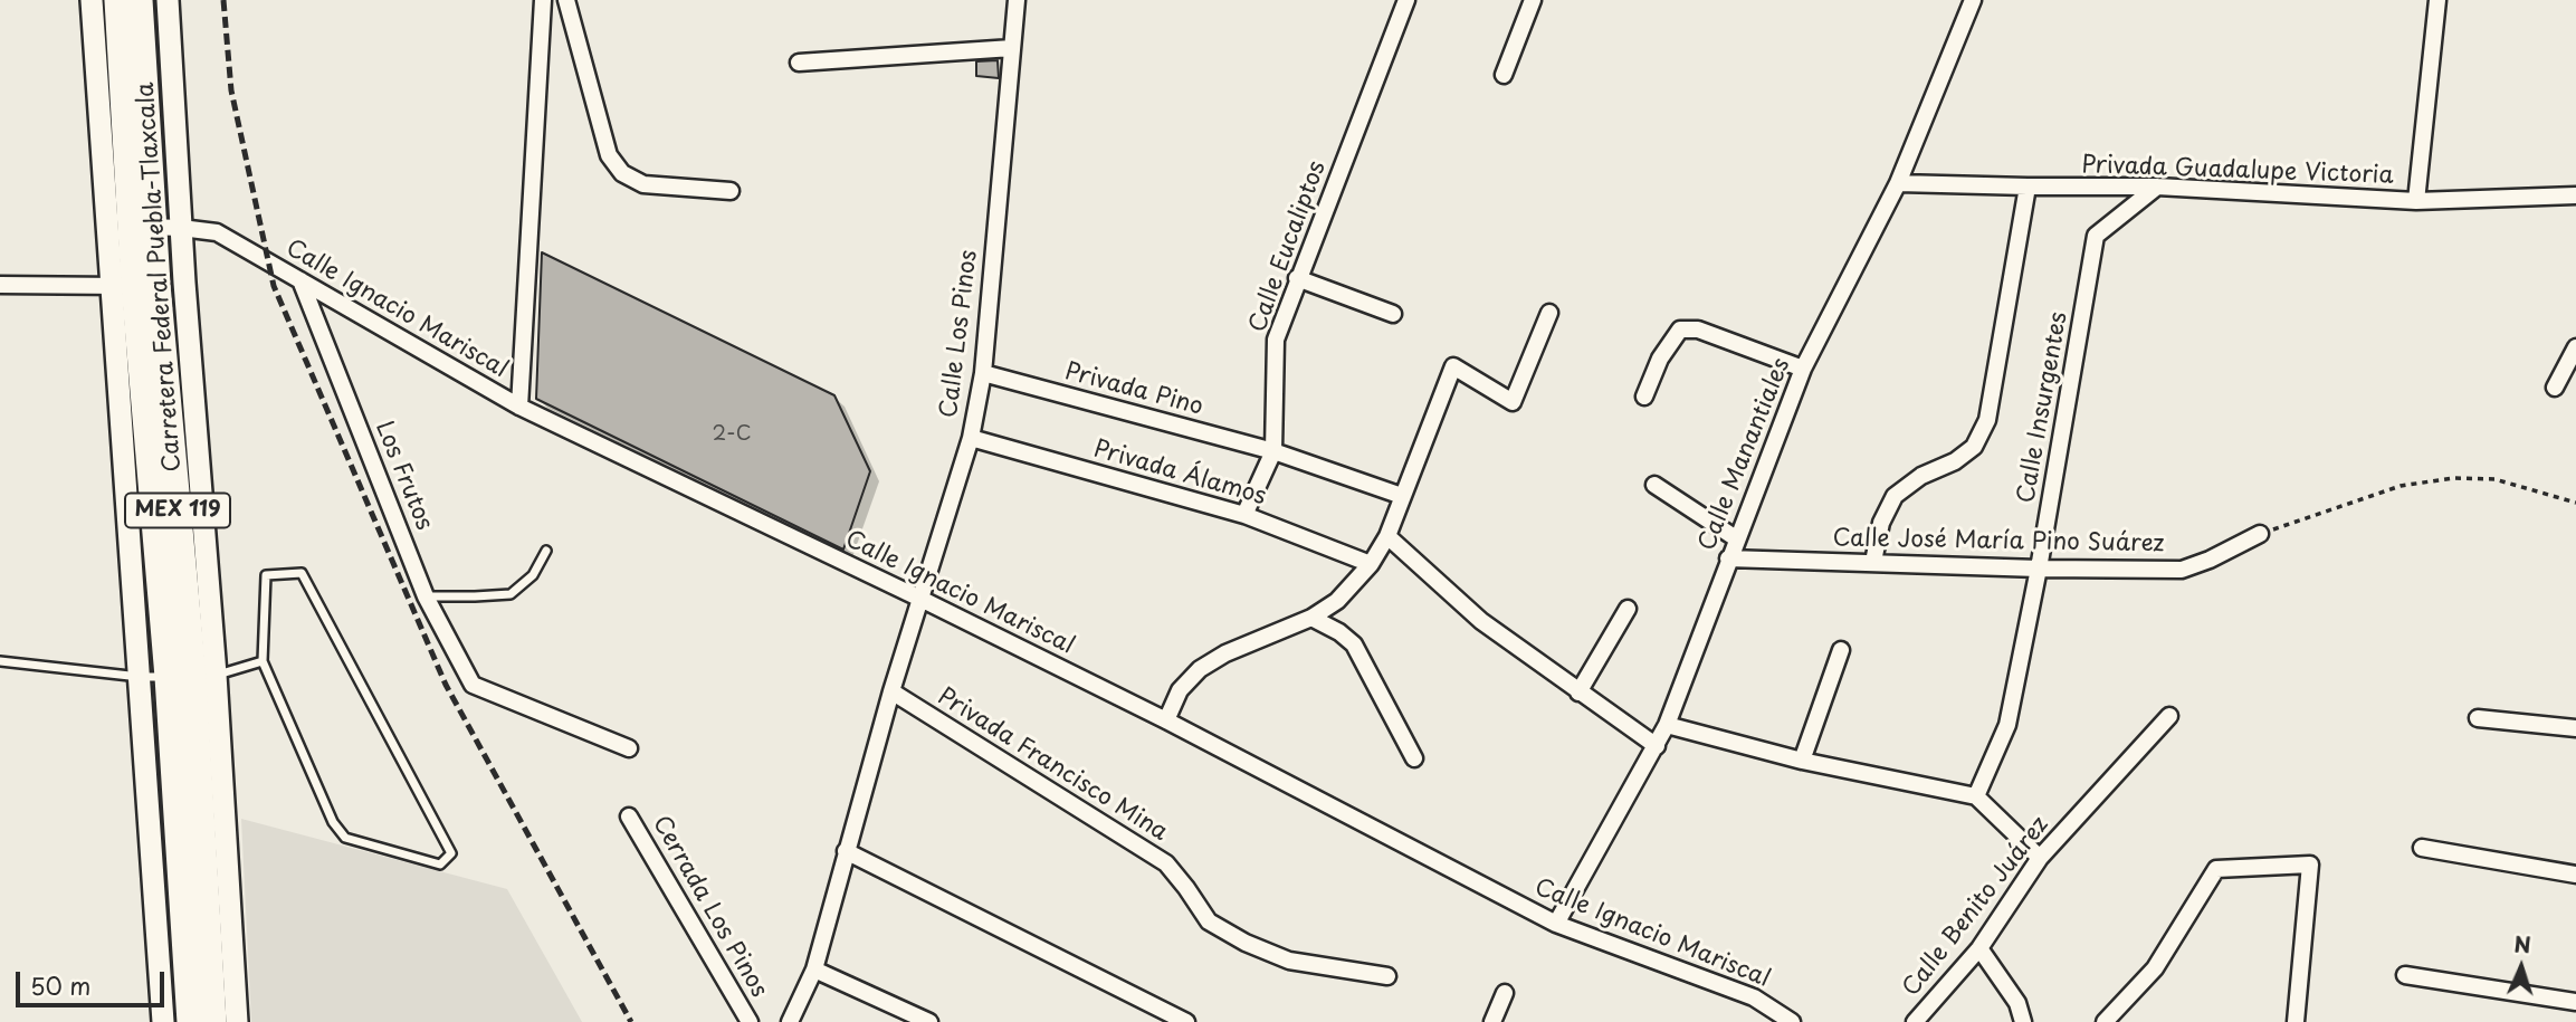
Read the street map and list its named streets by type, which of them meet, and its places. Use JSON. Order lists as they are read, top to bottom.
{
  "streets": {
    "main road": ["Carretera Federal Puebla-Tlaxcala", "MEX 119"],
    "street": [
      "Privada Guadalupe Victoria",
      "Calle Eucaliptos",
      "Calle Ignacio Mariscal",
      "Calle Los Pinos",
      "Privada Pino",
      "Calle Insurgentes",
      "Calle Manantiales",
      "Privada Álamos",
      "Los Frutos",
      "Calle José María Pino Suárez",
      "Privada Francisco Mina",
      "Cerrada Los Pinos",
      "Calle Benito Juárez"
    ]
  },
  "crossings": [
    ["Privada Guadalupe Victoria", "Calle Insurgentes"],
    ["Privada Guadalupe Victoria", "Calle Manantiales"],
    ["Calle Eucaliptos", "Privada Pino"],
    ["Calle Eucaliptos", "Privada Álamos"],
    ["Carretera Federal Puebla-Tlaxcala", "Calle Ignacio Mariscal"],
    ["Calle Ignacio Mariscal", "Calle Los Pinos"],
    ["Calle Ignacio Mariscal", "Calle Manantiales"],
    ["Calle Ignacio Mariscal", "Los Frutos"],
    ["Calle Los Pinos", "Privada Pino"],
    ["Calle Los Pinos", "Privada Álamos"],
    ["Calle Los Pinos", "Privada Francisco Mina"],
    ["Calle Insurgentes", "Calle José María Pino Suárez"],
    ["Calle Manantiales", "Calle José María Pino Suárez"]
  ],
  "house_numbers": ["2-C"],
  "scale_bar": "50 m",
  "north": "top"
}
